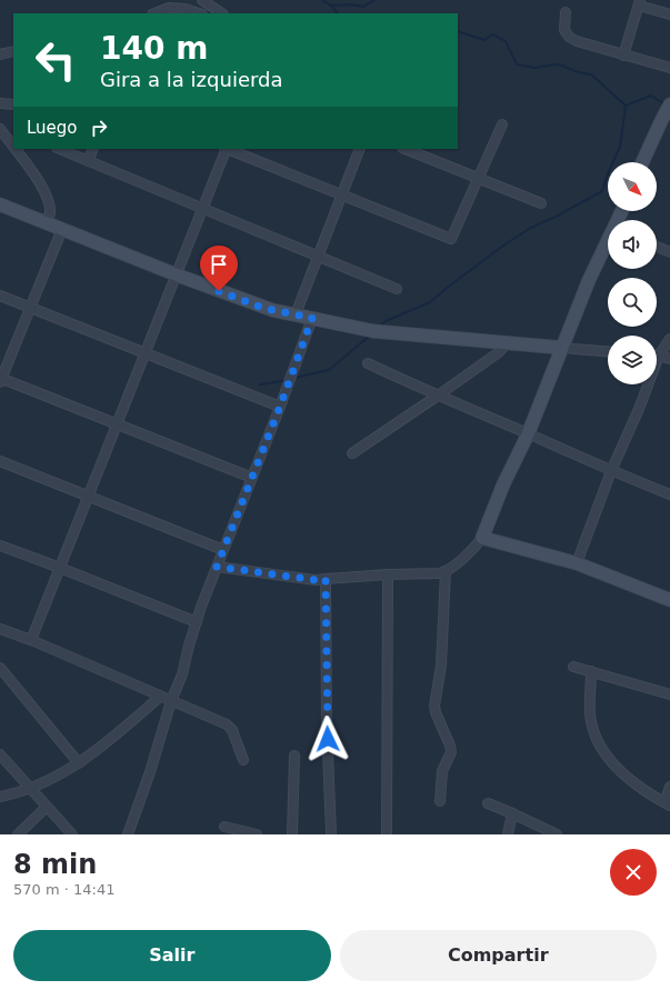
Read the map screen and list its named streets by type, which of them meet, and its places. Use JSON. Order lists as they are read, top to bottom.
{
  "north": "bottom right",
  "page": {
    "turn": ["140 m", "Gira a la izquierda"],
    "then": "Luego",
    "heading": ["8 min", "570 m · 14:41"],
    "buttons": ["Salir", "Compartir"]
  }
}
